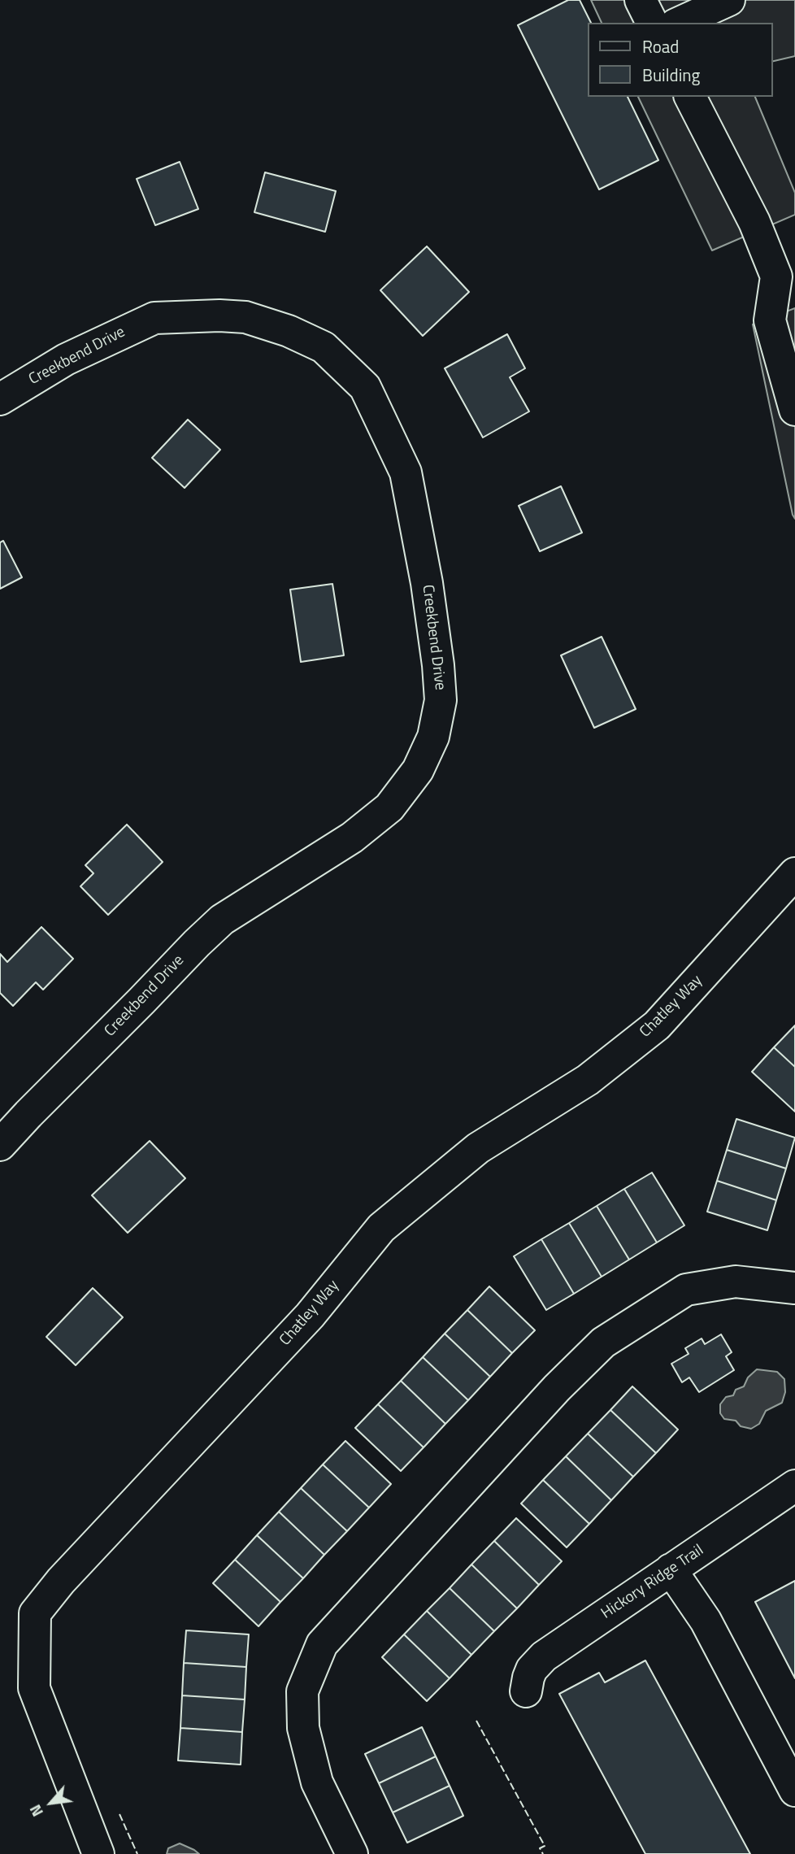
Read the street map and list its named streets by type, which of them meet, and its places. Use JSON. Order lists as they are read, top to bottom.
{
  "streets": {
    "street": ["Creekbend Drive", "Chatley Way", "Hickory Ridge Trail"]
  },
  "legend": ["Road", "Building"],
  "north": "bottom left"
}
